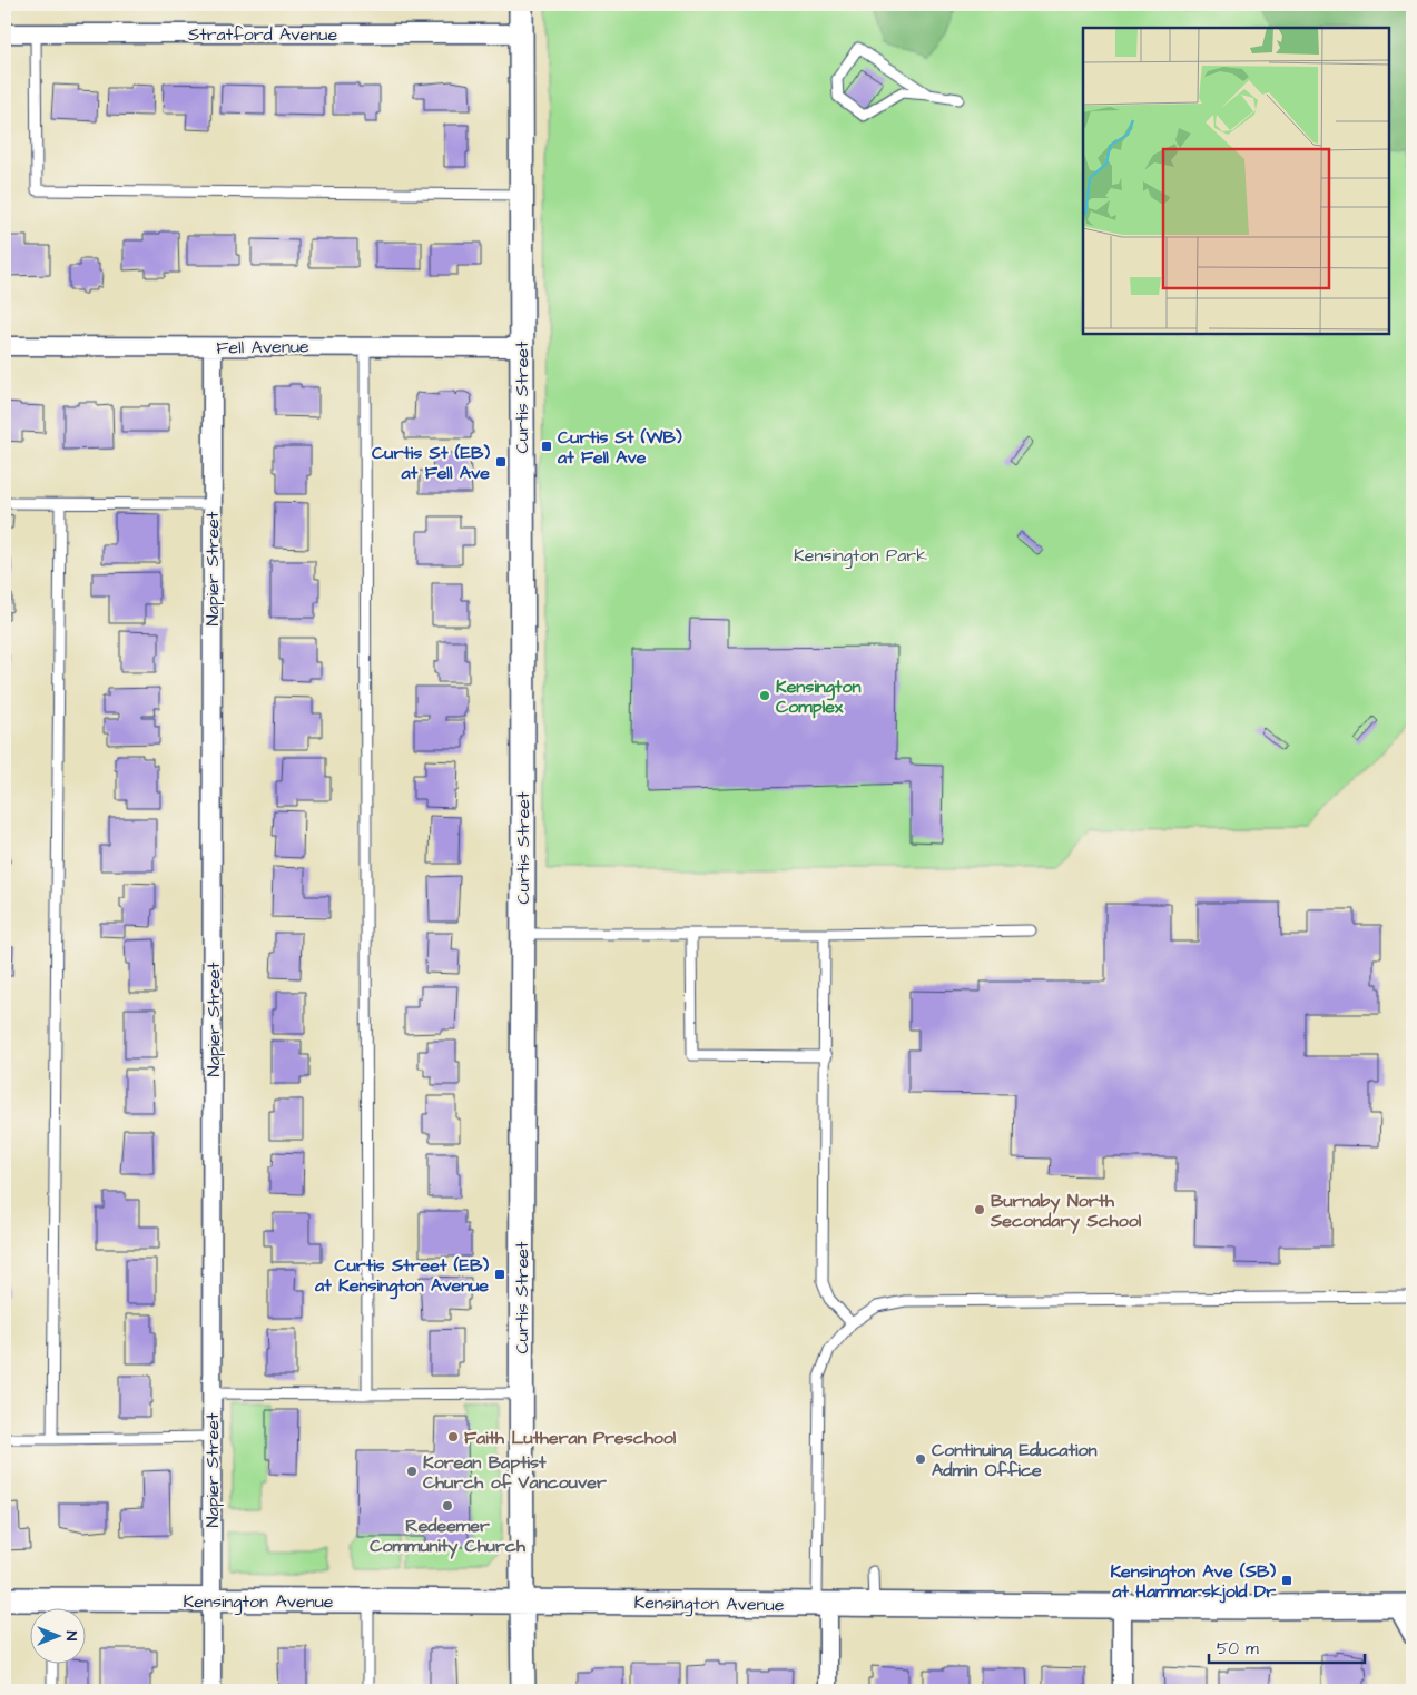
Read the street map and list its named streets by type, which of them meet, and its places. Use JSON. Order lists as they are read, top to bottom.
{
  "streets": {
    "street": [
      "Stratford Avenue",
      "Fell Avenue",
      "Curtis Street",
      "Napier Street",
      "Kensington Avenue"
    ]
  },
  "crossings": [
    ["Stratford Avenue", "Curtis Street"],
    ["Fell Avenue", "Curtis Street"],
    ["Fell Avenue", "Napier Street"],
    ["Curtis Street", "Kensington Avenue"],
    ["Napier Street", "Kensington Avenue"]
  ],
  "parks": ["Kensington Park"],
  "places": {
    "transit": [
      "Curtis St (WB) at Fell Ave",
      "Curtis St (EB) at Fell Ave",
      "Curtis Street (EB) at Kensington Avenue",
      "Kensington Ave (SB) at Hammarskjold Dr"
    ],
    "other": [
      "Kensington Complex",
      "Burnaby North Secondary School",
      "Faith Lutheran Preschool",
      "Continuing Education Admin Office",
      "Korean Baptist Church of Vancouver",
      "Redeemer Community Church"
    ]
  },
  "scale_bar": "50 m",
  "north": "right"
}
